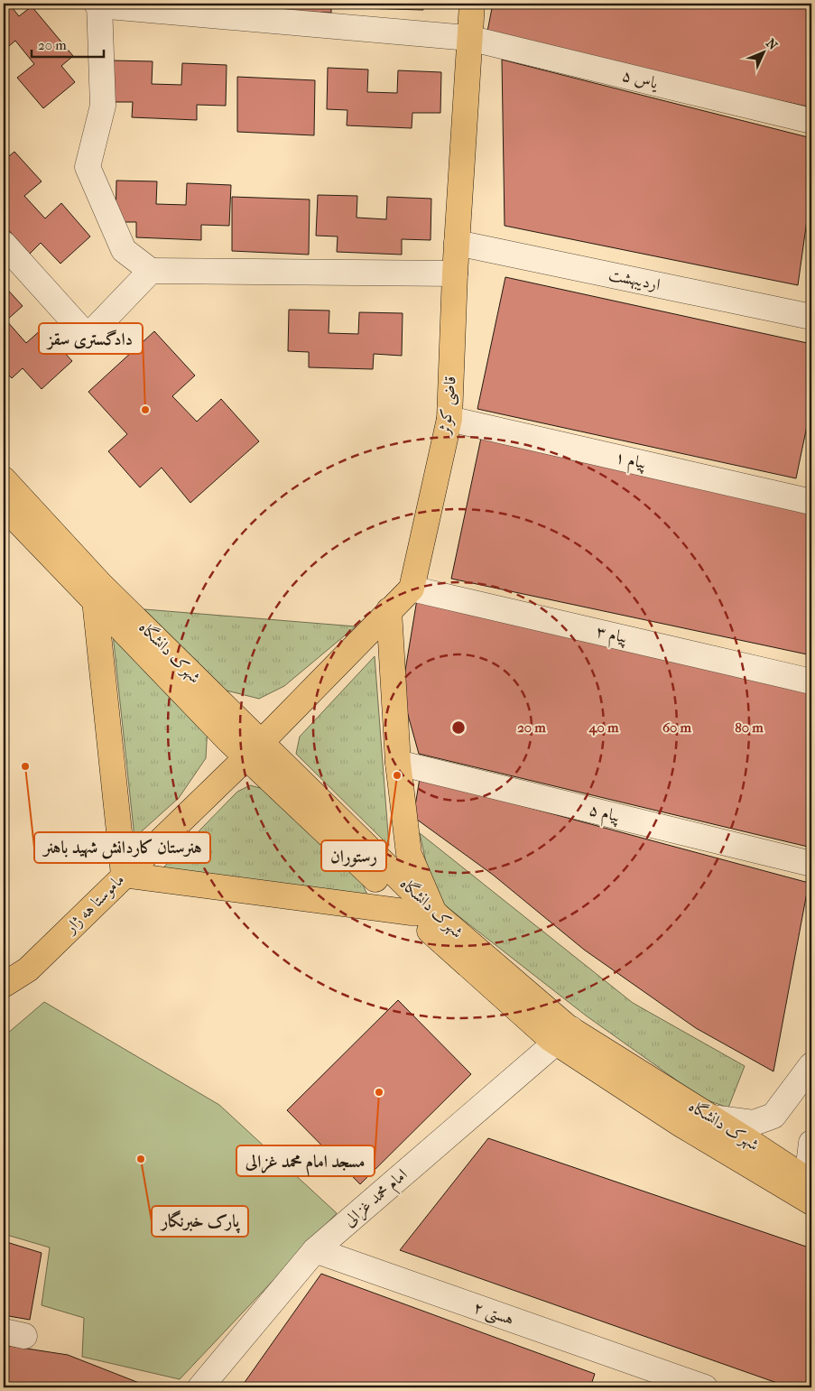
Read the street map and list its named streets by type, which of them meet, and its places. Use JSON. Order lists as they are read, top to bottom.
{
  "streets": {
    "main road": ["قاضی کوثر", "شهرک دانشگاه", "ماموستا هه ژار"],
    "street": [
      "یاس ۵",
      "اردیبهشت",
      "پیام ۱",
      "پیام ۳",
      "پیام ۵",
      "امام محمد غزالی",
      "هستی ۲"
    ]
  },
  "crossings": [
    ["یاس ۵", "قاضی کوثر"],
    ["اردیبهشت", "قاضی کوثر"],
    ["قاضی کوثر", "پیام ۱"],
    ["قاضی کوثر", "پیام ۳"],
    ["شهرک دانشگاه", "ماموستا هه ژار"],
    ["شهرک دانشگاه", "امام محمد غزالی"],
    ["امام محمد غزالی", "هستی ۲"]
  ],
  "places": [
    "دادگستری سقز",
    "هنرستان کاردانش شهید باهنر",
    "رستوران",
    "مسجد امام محمد غزالی",
    "پارک خبرنگار"
  ],
  "scale_bar": "20 m",
  "north": "top right",
  "rings": [
    "20 m",
    "40 m",
    "60 m",
    "80 m"
  ]
}
